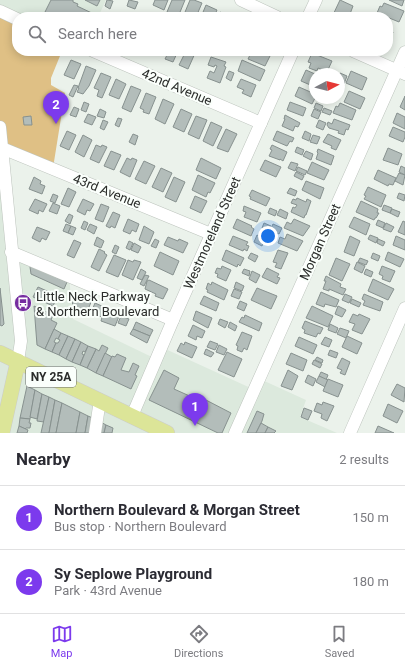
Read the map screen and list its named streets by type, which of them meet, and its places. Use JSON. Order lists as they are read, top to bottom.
{
  "streets": {
    "main road": ["NY 25A"],
    "street": [
      "42nd Avenue",
      "43rd Avenue",
      "Westmoreland Street",
      "Morgan Street"
    ]
  },
  "crossings": [
    ["42nd Avenue", "Westmoreland Street"],
    ["43rd Avenue", "Westmoreland Street"],
    ["Westmoreland Street", "NY 25A"]
  ],
  "places": {
    "bus stop": ["Little Neck Parkway & Northern Boulevard"]
  },
  "north": "right",
  "page": {
    "search": "Search here",
    "pins": ["2", "1"],
    "heading": ["Nearby", "2 results"],
    "list": [
      {
        "mark": "1",
        "name": "Northern Boulevard & Morgan Street",
        "note": "Bus stop · Northern Boulevard",
        "value": "150 m"
      },
      {
        "mark": "2",
        "name": "Sy Seplowe Playground",
        "note": "Park · 43rd Avenue",
        "value": "180 m"
      }
    ],
    "nav": ["Map", "Directions", "Saved"]
  }
}
